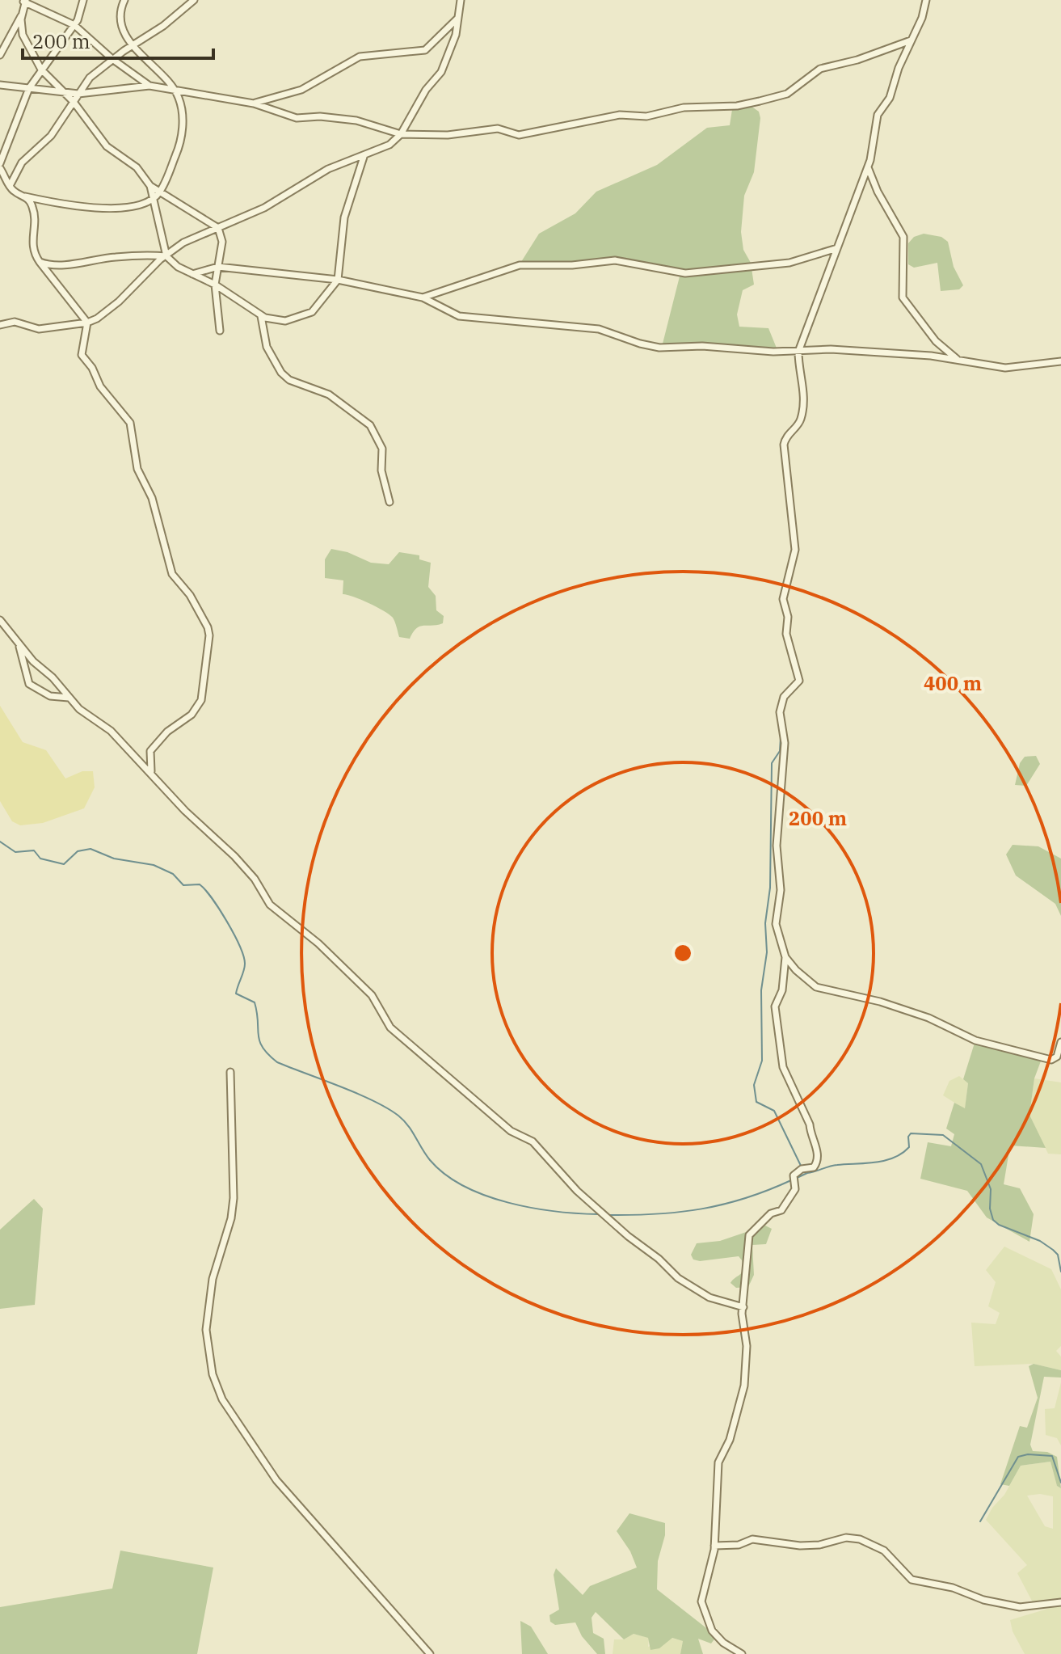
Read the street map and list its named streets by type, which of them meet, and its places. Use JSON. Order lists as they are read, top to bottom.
{
  "scale_bar": "200 m",
  "rings": ["400 m", "200 m"]
}
